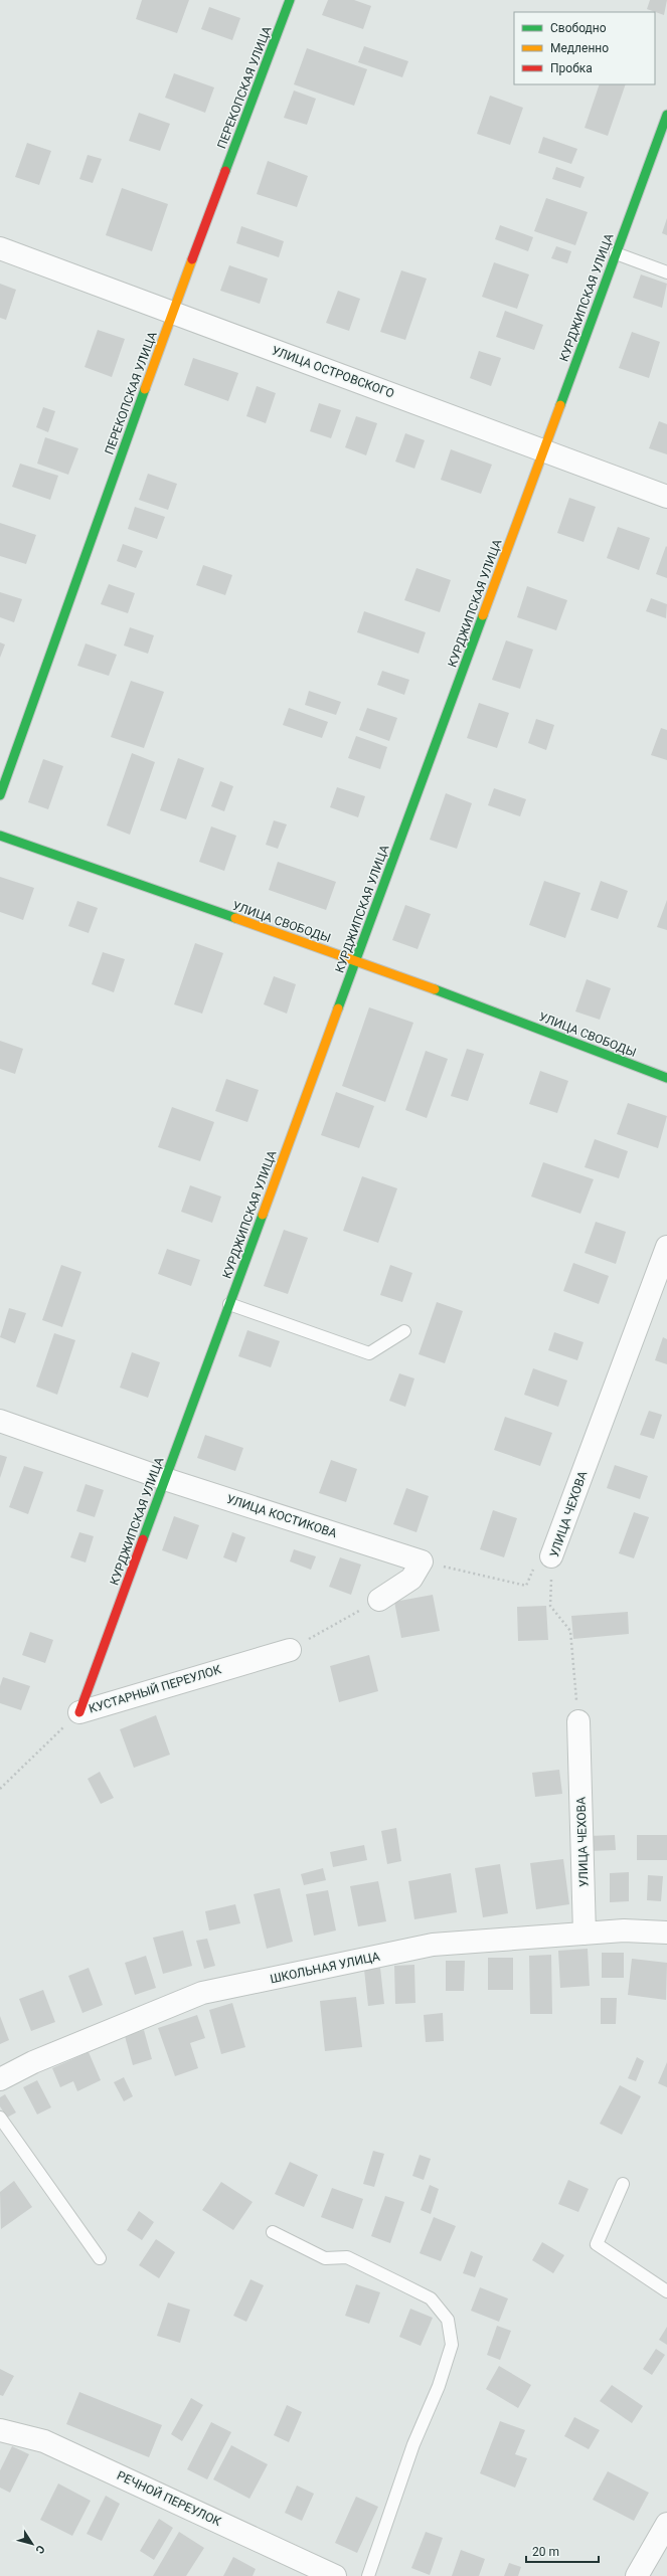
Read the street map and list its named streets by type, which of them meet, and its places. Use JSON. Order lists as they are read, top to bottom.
{
  "streets": {
    "street": [
      "ПЕРЕКОПСКАЯ УЛИЦА",
      "КУРДЖИПСКАЯ УЛИЦА",
      "УЛИЦА ОСТРОВСКОГО",
      "УЛИЦА СВОБОДЫ",
      "УЛИЦА ЧЕХОВА",
      "УЛИЦА КОСТИКОВА",
      "КУСТАРНЫЙ ПЕРЕУЛОК",
      "ШКОЛЬНАЯ УЛИЦА",
      "РЕЧНОЙ ПЕРЕУЛОК"
    ]
  },
  "crossings": [
    ["ПЕРЕКОПСКАЯ УЛИЦА", "УЛИЦА ОСТРОВСКОГО"],
    ["КУРДЖИПСКАЯ УЛИЦА", "УЛИЦА ОСТРОВСКОГО"],
    ["КУРДЖИПСКАЯ УЛИЦА", "УЛИЦА СВОБОДЫ"],
    ["КУРДЖИПСКАЯ УЛИЦА", "УЛИЦА КОСТИКОВА"],
    ["КУРДЖИПСКАЯ УЛИЦА", "КУСТАРНЫЙ ПЕРЕУЛОК"],
    ["УЛИЦА ЧЕХОВА", "ШКОЛЬНАЯ УЛИЦА"]
  ],
  "legend": ["Свободно", "Медленно", "Пробка"],
  "scale_bar": "20 m",
  "north": "bottom right"
}
